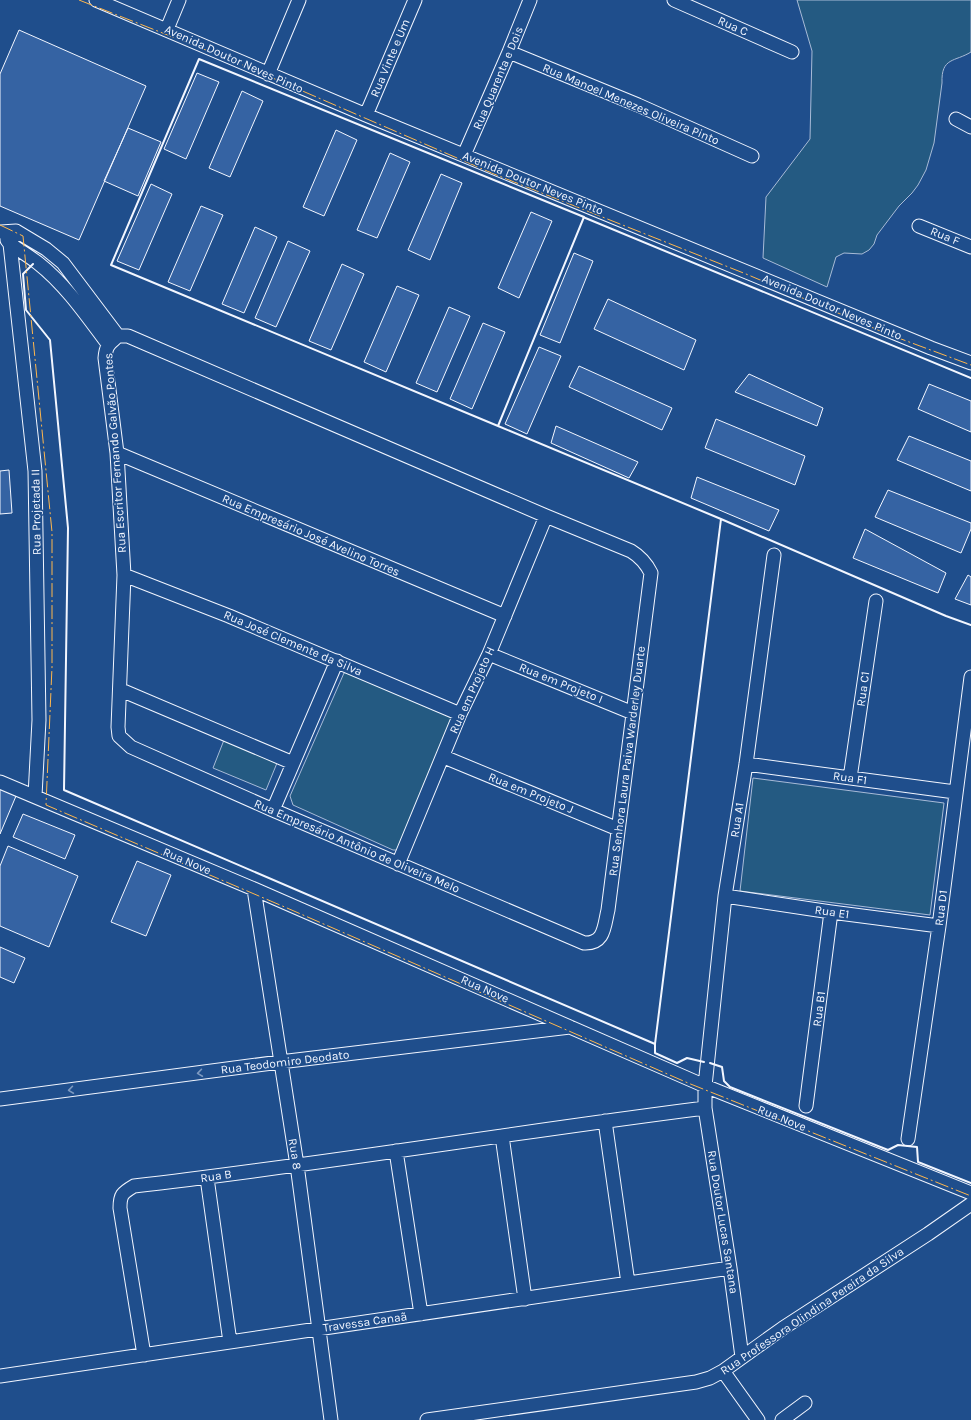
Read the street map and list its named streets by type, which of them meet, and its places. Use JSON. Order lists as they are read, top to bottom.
{
  "streets": {
    "street": [
      "Rua C",
      "Rua Vinte e Um",
      "Avenida Doutor Neves Pinto",
      "Rua Quarenta e Dois",
      "Rua Manoel Menezes Oliveira Pinto",
      "Rua F",
      "Rua Escritor Fernando Galvão Pontes",
      "Rua Projetada II",
      "Rua Empresário José Avelino Torres",
      "Rua José Clemente da Silva",
      "Rua em Projeto I",
      "Rua C1",
      "Rua em Projeto H",
      "Rua Senhora Laura Paiva Warderley Duarte",
      "Rua F1",
      "Rua em Projeto J",
      "Rua A1",
      "Rua Empresário Antônio de Oliveira Melo",
      "Rua Nove",
      "Rua D1",
      "Rua E1",
      "Rua B1",
      "Rua Teodomiro Deodato",
      "Rua 8",
      "Rua B",
      "Rua Doutor Lucas Santana",
      "Rua Professora Olindina Pereira da Silva",
      "Travessa Canaã"
    ]
  },
  "crossings": [
    ["Rua Vinte e Um", "Avenida Doutor Neves Pinto"],
    ["Avenida Doutor Neves Pinto", "Rua Quarenta e Dois"],
    ["Rua Quarenta e Dois", "Rua Manoel Menezes Oliveira Pinto"],
    ["Rua Escritor Fernando Galvão Pontes", "Rua Empresário José Avelino Torres"],
    ["Rua Escritor Fernando Galvão Pontes", "Rua José Clemente da Silva"],
    ["Rua Escritor Fernando Galvão Pontes", "Rua Empresário Antônio de Oliveira Melo"],
    ["Rua Projetada II", "Rua Nove"],
    ["Rua Empresário José Avelino Torres", "Rua em Projeto H"],
    ["Rua José Clemente da Silva", "Rua em Projeto H"],
    ["Rua em Projeto I", "Rua em Projeto H"],
    ["Rua em Projeto I", "Rua Senhora Laura Paiva Warderley Duarte"],
    ["Rua C1", "Rua F1"],
    ["Rua em Projeto H", "Rua Senhora Laura Paiva Warderley Duarte"],
    ["Rua em Projeto H", "Rua em Projeto J"],
    ["Rua em Projeto H", "Rua Empresário Antônio de Oliveira Melo"],
    ["Rua Senhora Laura Paiva Warderley Duarte", "Rua em Projeto J"],
    ["Rua Senhora Laura Paiva Warderley Duarte", "Rua Empresário Antônio de Oliveira Melo"],
    ["Rua F1", "Rua A1"],
    ["Rua F1", "Rua D1"],
    ["Rua A1", "Rua Nove"],
    ["Rua A1", "Rua E1"],
    ["Rua A1", "Rua Doutor Lucas Santana"],
    ["Rua Nove", "Rua Teodomiro Deodato"],
    ["Rua Nove", "Rua 8"],
    ["Rua Nove", "Rua Doutor Lucas Santana"],
    ["Rua D1", "Rua E1"],
    ["Rua E1", "Rua B1"],
    ["Rua Teodomiro Deodato", "Rua 8"],
    ["Rua 8", "Rua B"],
    ["Rua 8", "Travessa Canaã"],
    ["Rua B", "Rua Doutor Lucas Santana"],
    ["Rua B", "Travessa Canaã"],
    ["Rua Doutor Lucas Santana", "Rua Professora Olindina Pereira da Silva"],
    ["Rua Doutor Lucas Santana", "Travessa Canaã"]
  ],
  "one_way": ["Rua Teodomiro Deodato"]
}
